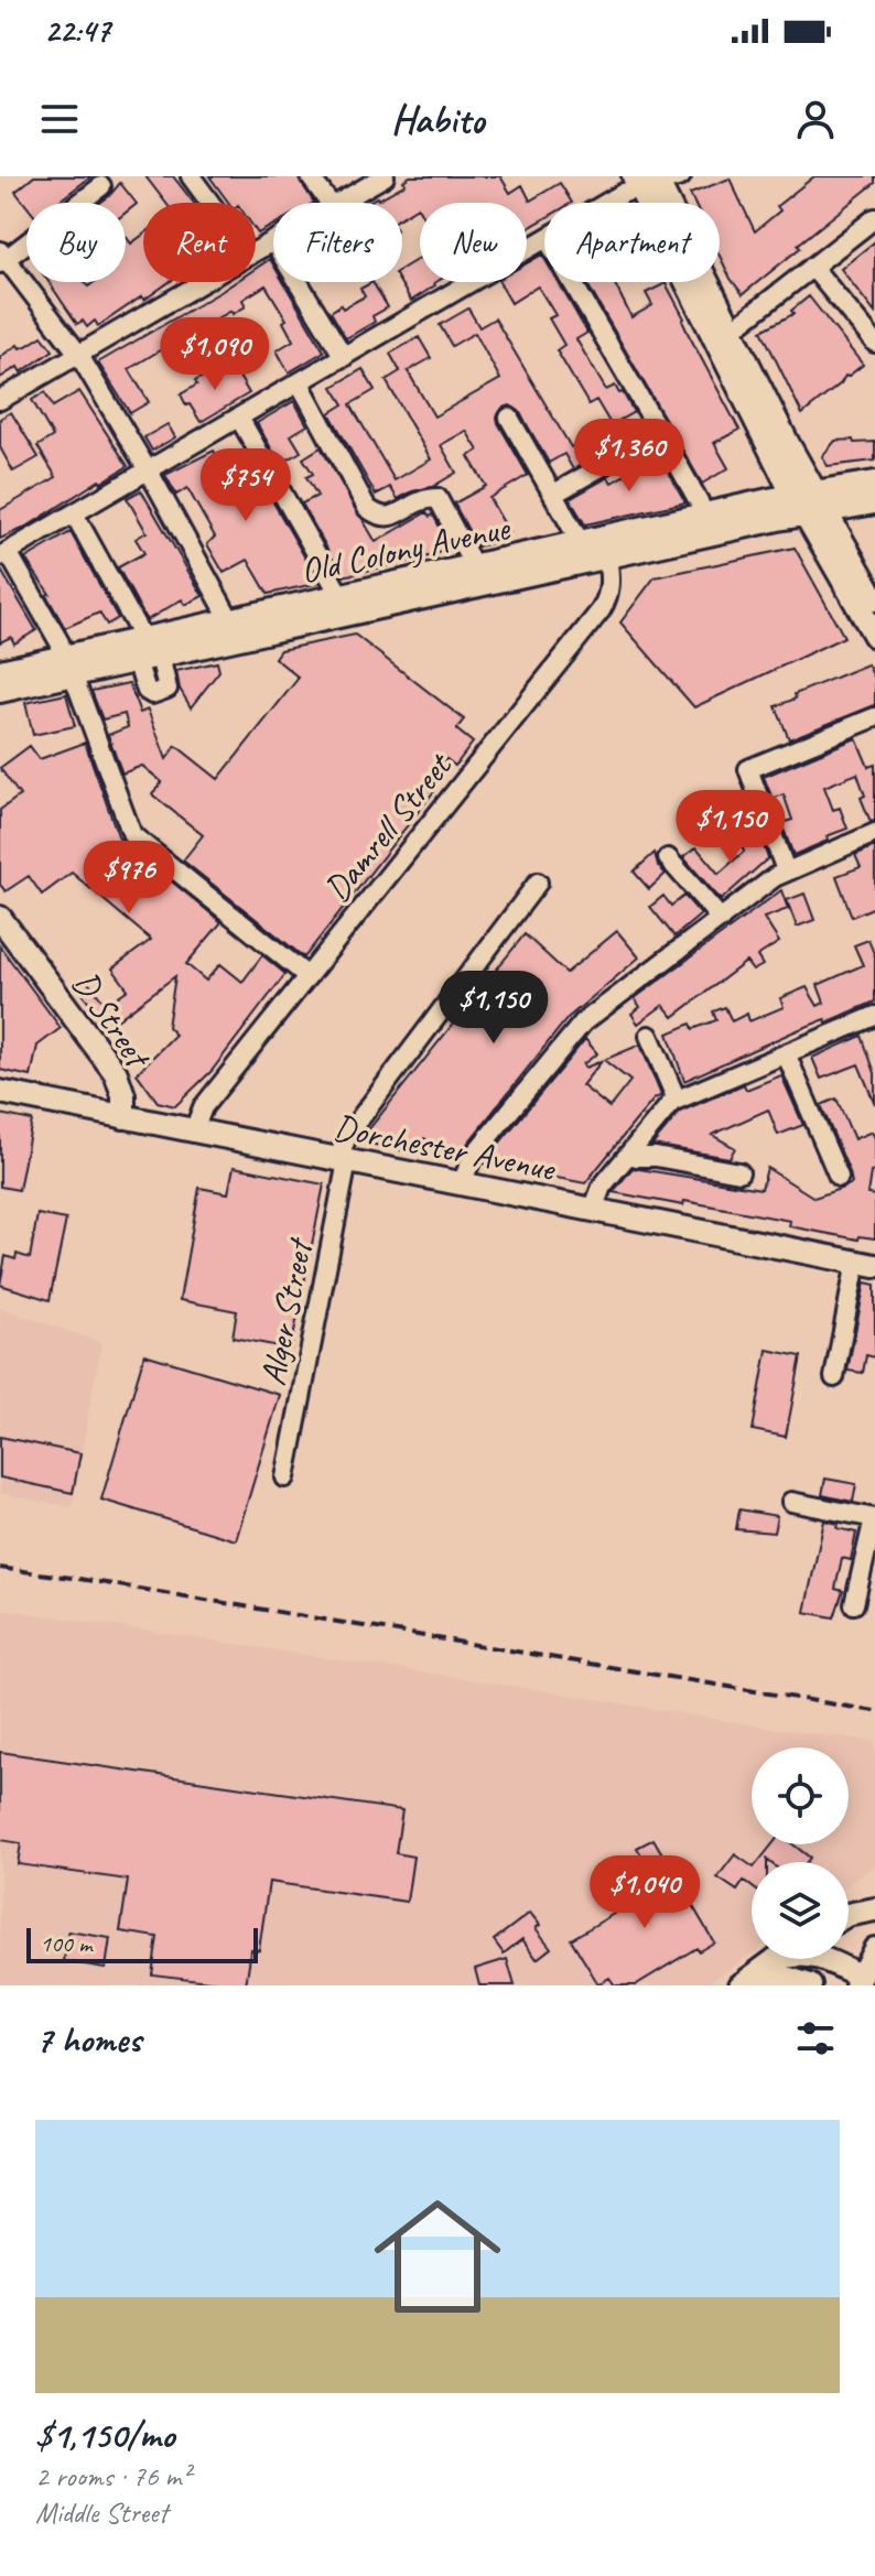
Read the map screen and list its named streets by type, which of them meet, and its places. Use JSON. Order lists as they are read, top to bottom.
{
  "streets": {
    "main road": ["Old Colony Avenue", "D Street", "Dorchester Avenue"],
    "street": ["Damrell Street", "Alger Street"]
  },
  "crossings": [
    ["Old Colony Avenue", "Damrell Street"],
    ["Damrell Street", "Dorchester Avenue"],
    ["D Street", "Dorchester Avenue"],
    ["Dorchester Avenue", "Alger Street"]
  ],
  "scale_bar": "100 m",
  "page": {
    "status": "22:47",
    "header": "Habito",
    "chip": [
      "Buy",
      "Rent",
      "Filters",
      "New",
      "Apartment"
    ],
    "price": [
      "$1,090",
      "$1,360",
      "$754",
      "$1,150",
      "$976",
      "$1,150",
      "$1,040"
    ],
    "scale": "100 m",
    "heading": "7 homes",
    "list": [
      {
        "name": "$1,150/mo",
        "note": "2 rooms · 76 m² · Middle Street"
      }
    ]
  }
}
